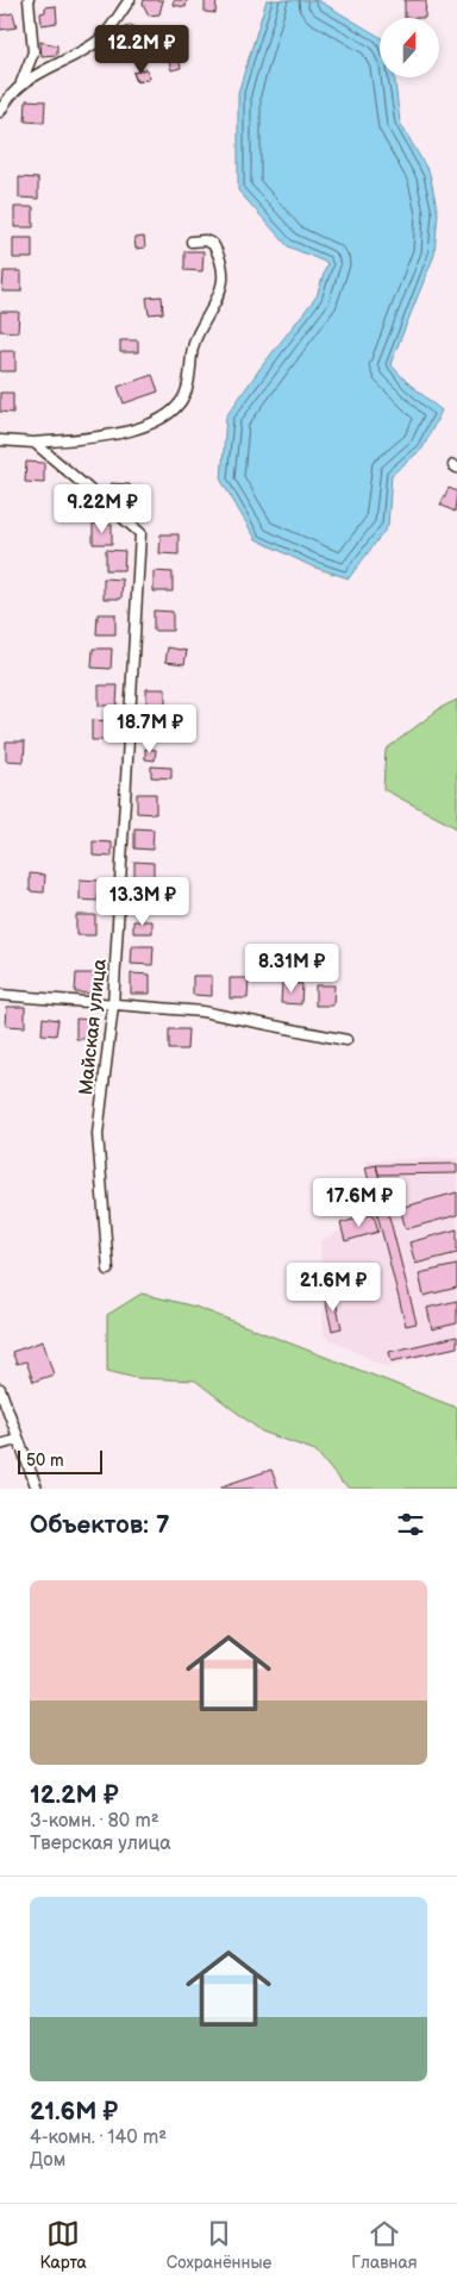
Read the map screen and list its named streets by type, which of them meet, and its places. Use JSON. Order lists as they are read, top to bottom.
{
  "streets": {
    "street": ["Майская улица"]
  },
  "scale_bar": "50 m",
  "north": "top",
  "page": {
    "price": [
      "12.2M ₽",
      "9.22M ₽",
      "18.7M ₽",
      "13.3M ₽",
      "8.31M ₽",
      "17.6M ₽",
      "21.6M ₽"
    ],
    "scale": "50 m",
    "heading": "Объектов: 7",
    "list": [
      {
        "name": "12.2M ₽",
        "note": "3-комн. · 80 m² · Тверская улица"
      },
      {
        "name": "21.6M ₽",
        "note": "4-комн. · 140 m² · Дом"
      }
    ],
    "tabs": ["Карта", "Сохранённые", "Главная"]
  }
}
